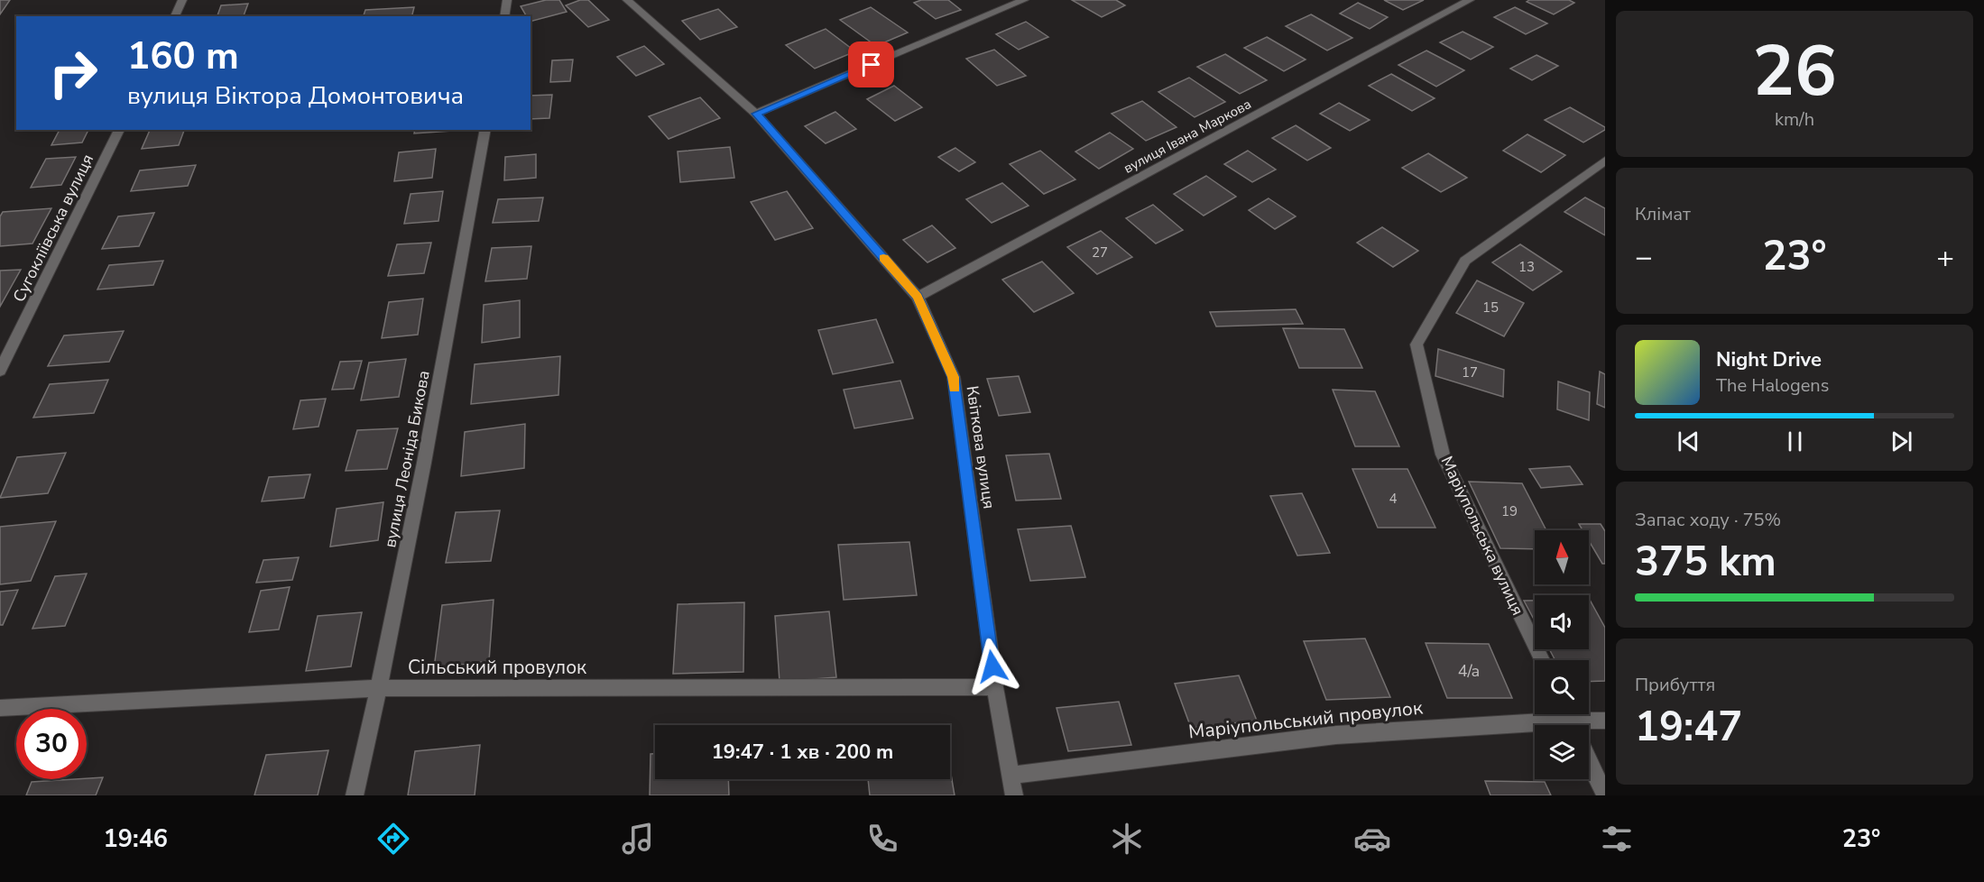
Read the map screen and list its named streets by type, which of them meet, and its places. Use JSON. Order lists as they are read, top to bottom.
{
  "streets": {
    "street": [
      "вулиця Івана Маркова",
      "Сугокліївська вулиця",
      "Квіткова вулиця",
      "вулиця Леоніда Бикова",
      "Маріупольська вулиця",
      "Сільський провулок",
      "Маріупольський провулок"
    ]
  },
  "crossings": [
    ["вулиця Івана Маркова", "Квіткова вулиця"],
    ["Квіткова вулиця", "Сільський провулок"],
    ["Квіткова вулиця", "Маріупольський провулок"],
    ["вулиця Леоніда Бикова", "Сільський провулок"]
  ],
  "house_numbers": [
    "27",
    "13",
    "15",
    "17",
    "4",
    "19",
    "4/а"
  ],
  "north": "top",
  "page": {
    "tile": [
      ["26", "km/h"],
      "Клімат",
      ["Запас ходу · 75%", "375 km"],
      ["Прибуття", "19:47"]
    ],
    "turn": ["160 m", "вулиця Віктора Домонтовича"],
    "heat": ["−", "23°", "+"],
    "song": ["Night Drive", "The Halogens"],
    "limit": "30",
    "trip": "19:47 · 1 хв · 200 m",
    "tabs": ["19:46", "23°"]
  }
}
